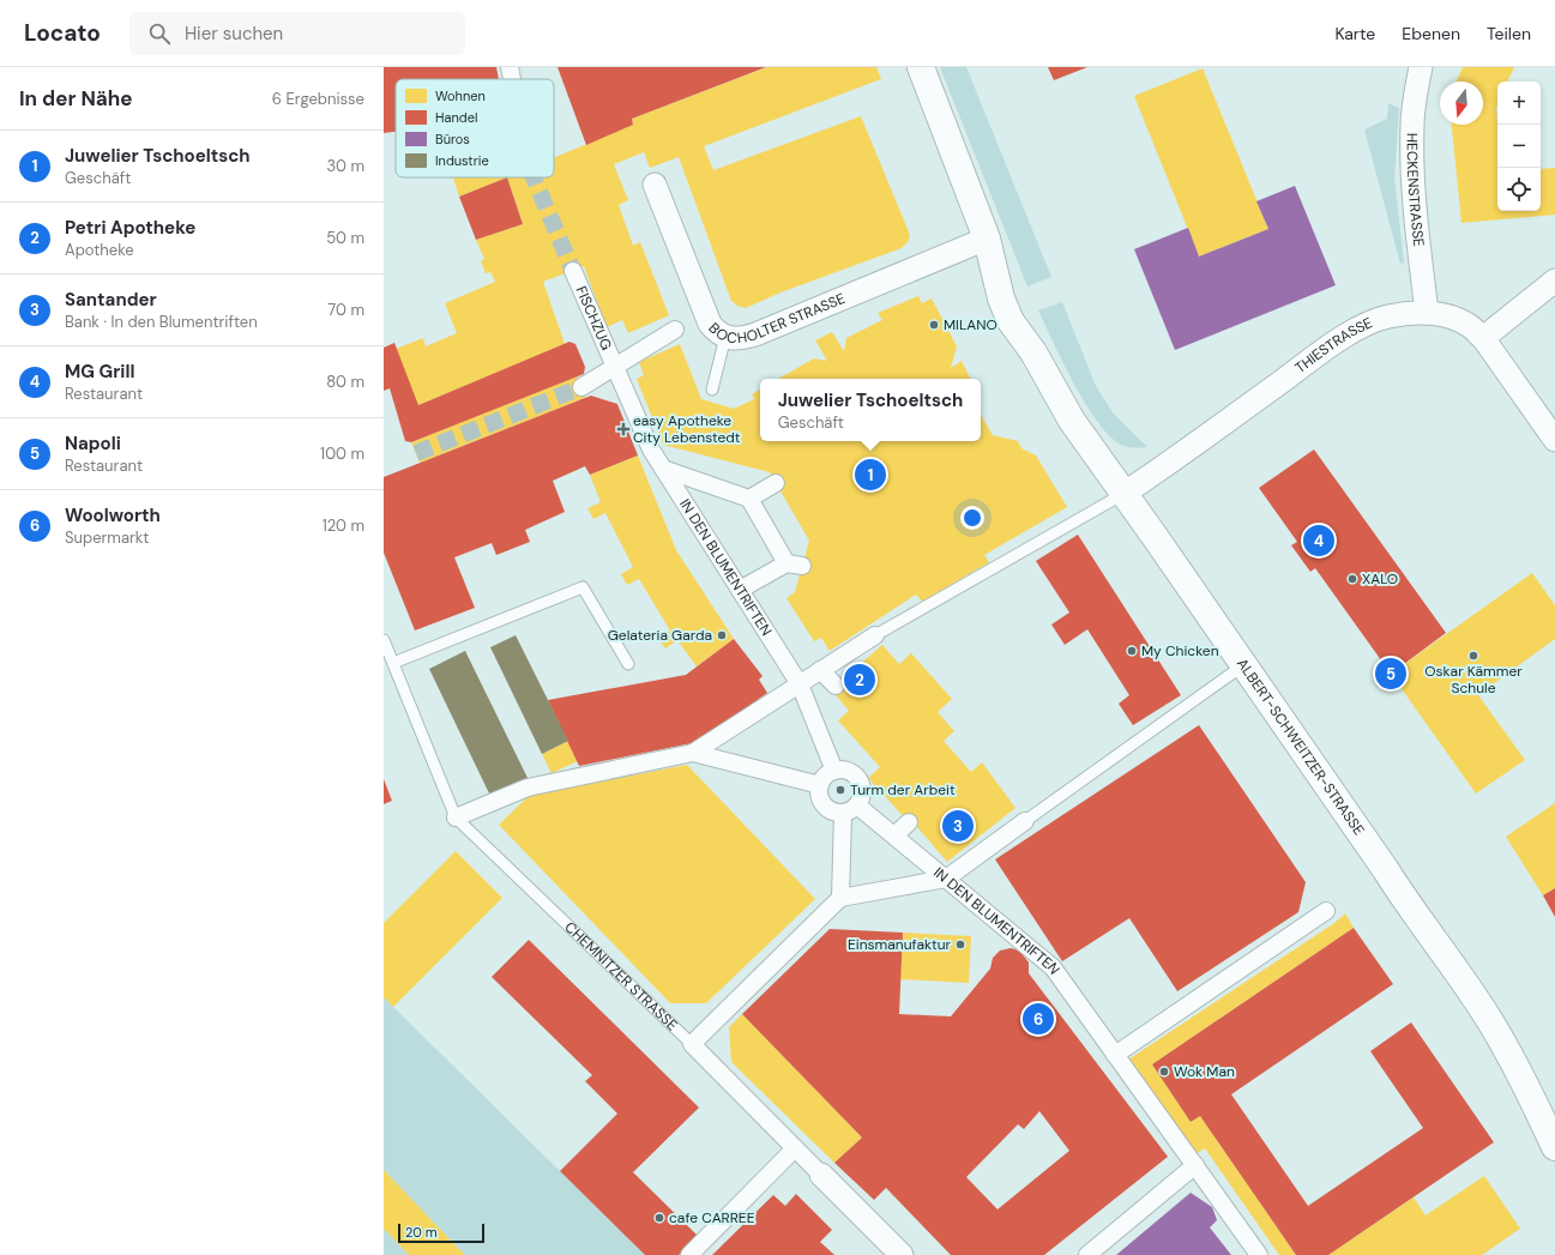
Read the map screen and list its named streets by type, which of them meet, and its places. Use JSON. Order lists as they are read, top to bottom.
{
  "streets": {
    "street": [
      "HECKENSTRASSE",
      "BOCHOLTER STRASSE",
      "FISCHZUG",
      "THIESTRASSE",
      "IN DEN BLUMENTRIFTEN",
      "ALBERT-SCHWEITZER-STRASSE",
      "CHEMNITZER STRASSE"
    ]
  },
  "crossings": [
    ["HECKENSTRASSE", "THIESTRASSE"],
    ["BOCHOLTER STRASSE", "ALBERT-SCHWEITZER-STRASSE"],
    ["FISCHZUG", "IN DEN BLUMENTRIFTEN"],
    ["THIESTRASSE", "ALBERT-SCHWEITZER-STRASSE"]
  ],
  "places": {
    "other": [
      "MILANO",
      "XALO",
      "Gelateria Garda",
      "My Chicken",
      "Oskar Kämmer Schule",
      "Turm der Arbeit",
      "Einsmanufaktur",
      "Wok Man",
      "cafe CARREE"
    ],
    "health": ["easy Apotheke City Lebenstedt"]
  },
  "legend": [
    "Wohnen",
    "Handel",
    "Büros",
    "Industrie"
  ],
  "scale_bar": "20 m",
  "north": "bottom",
  "page": {
    "header": "Locato",
    "search": "Hier suchen",
    "nav": ["Karte", "Ebenen", "Teilen"],
    "heading": ["In der Nähe", "6 Ergebnisse"],
    "map_buttons": ["+", "−"],
    "list": [
      {
        "mark": "1",
        "name": "Juwelier Tschoeltsch",
        "note": "Geschäft",
        "value": "30 m"
      },
      {
        "mark": "2",
        "name": "Petri Apotheke",
        "note": "Apotheke",
        "value": "50 m"
      },
      {
        "mark": "3",
        "name": "Santander",
        "note": "Bank · In den Blumentriften",
        "value": "70 m"
      },
      {
        "mark": "4",
        "name": "MG Grill",
        "note": "Restaurant",
        "value": "80 m"
      },
      {
        "mark": "5",
        "name": "Napoli",
        "note": "Restaurant",
        "value": "100 m"
      },
      {
        "mark": "6",
        "name": "Woolworth",
        "note": "Supermarkt",
        "value": "120 m"
      }
    ],
    "popup": ["Juwelier Tschoeltsch", "Geschäft"],
    "pins": [
      "1",
      "4",
      "5",
      "2",
      "3",
      "6"
    ],
    "scale": "20 m"
  }
}
